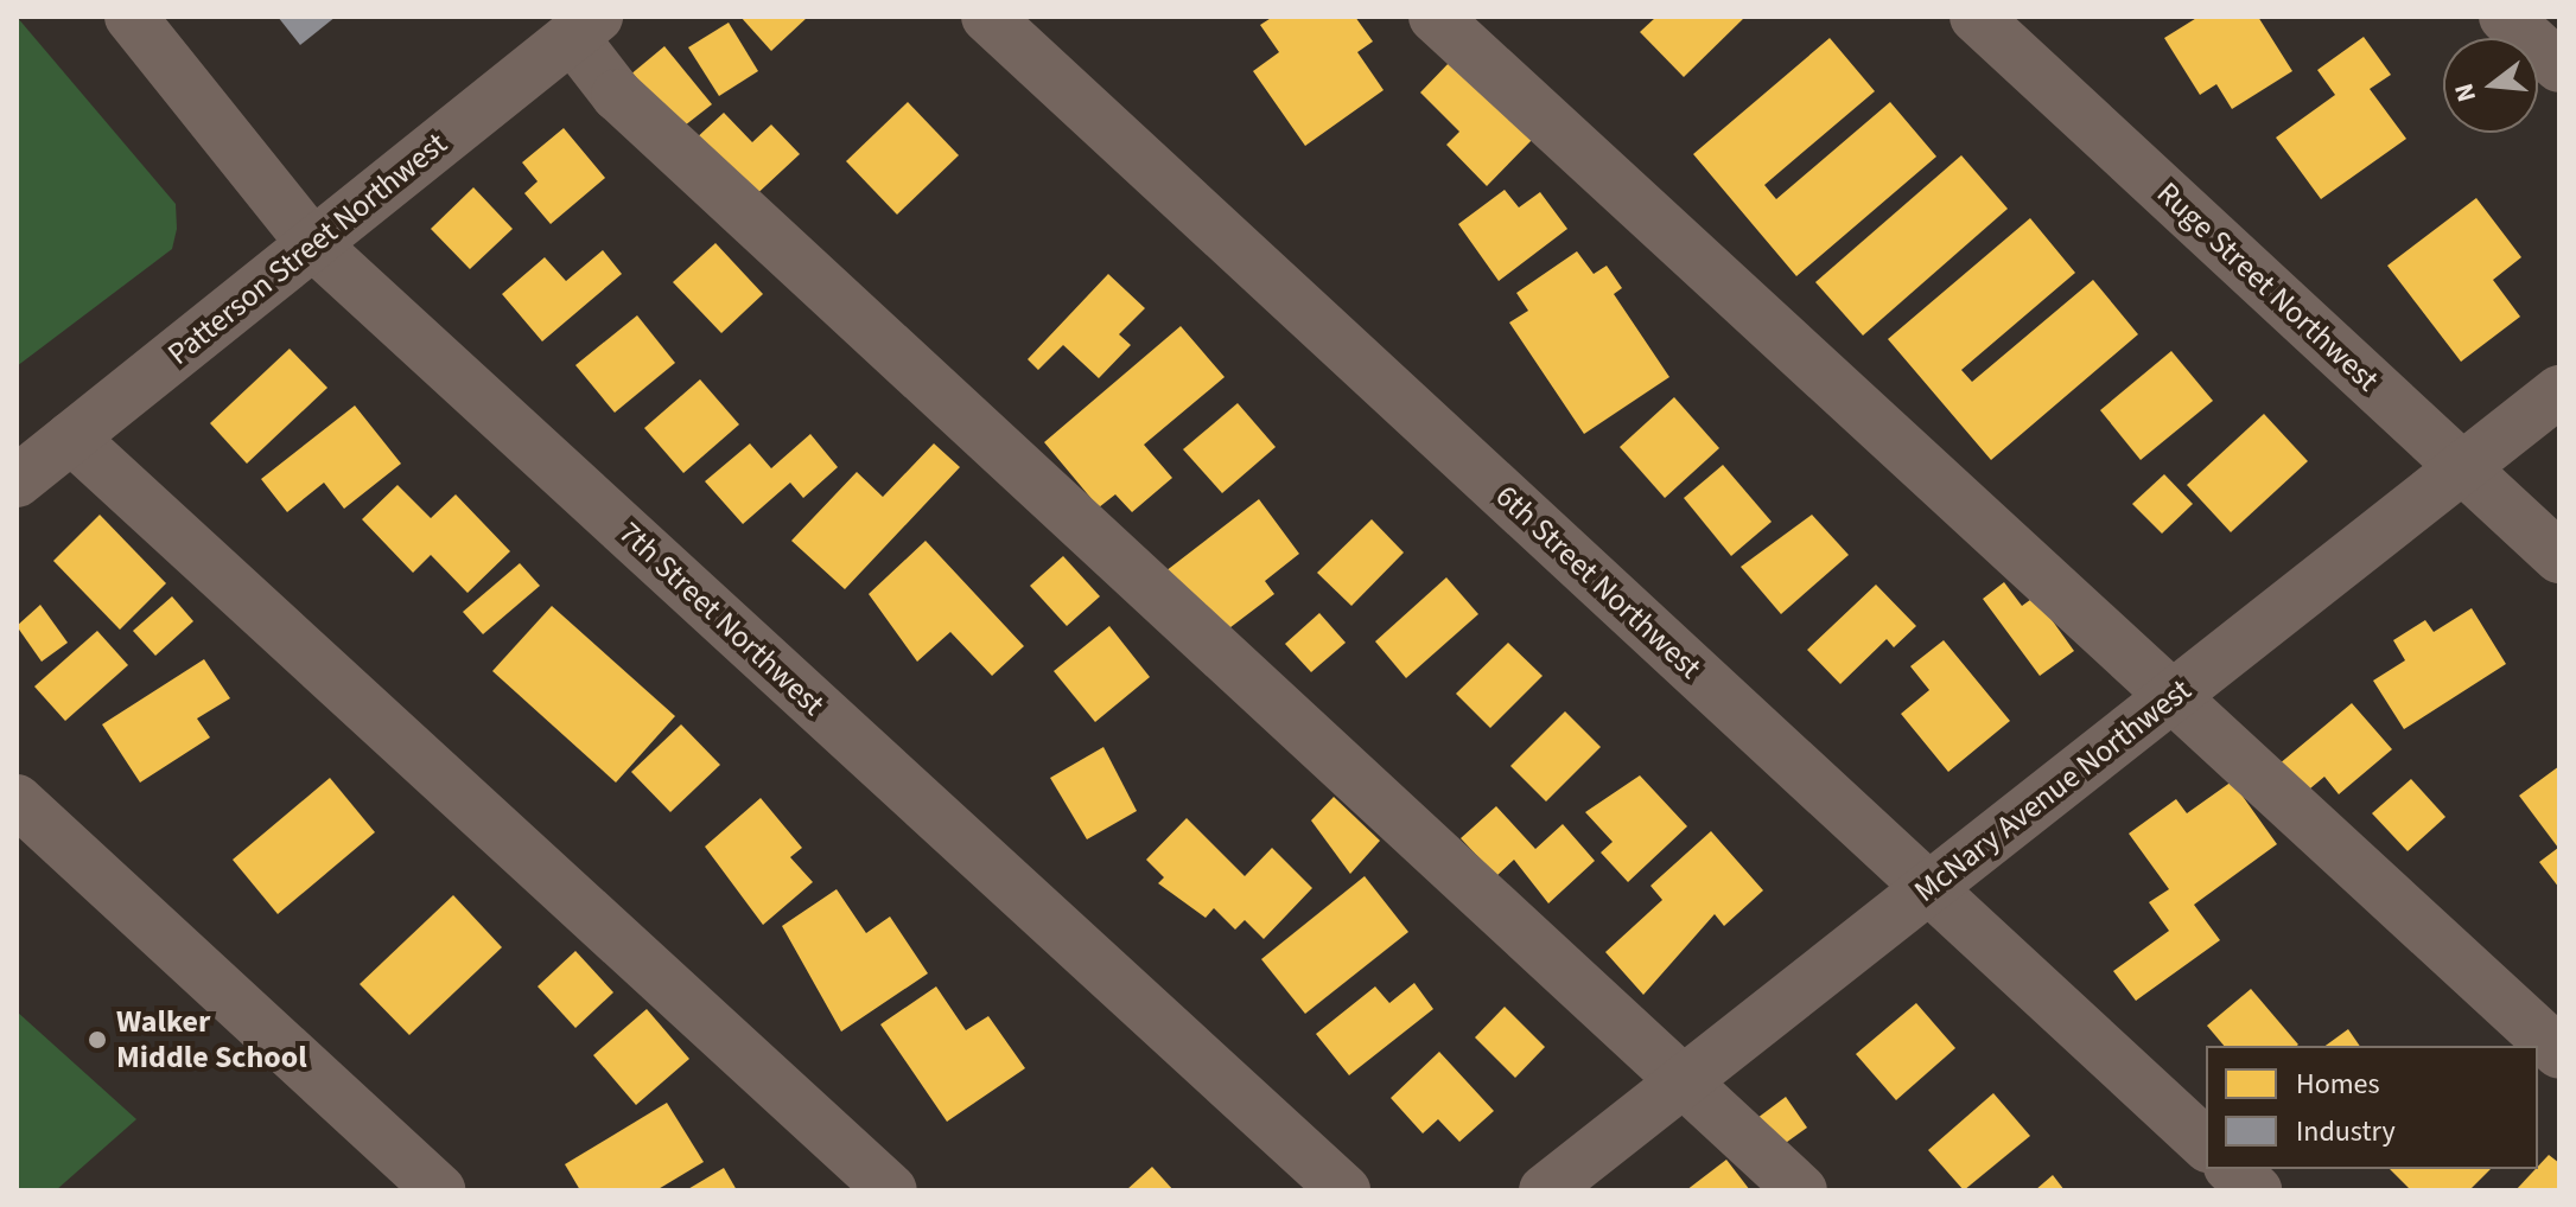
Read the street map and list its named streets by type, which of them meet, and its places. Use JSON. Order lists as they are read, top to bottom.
{
  "streets": {
    "street": [
      "Patterson Street Northwest",
      "Ruge Street Northwest",
      "6th Street Northwest",
      "7th Street Northwest",
      "McNary Avenue Northwest"
    ]
  },
  "crossings": [
    ["Patterson Street Northwest", "7th Street Northwest"],
    ["Ruge Street Northwest", "McNary Avenue Northwest"],
    ["6th Street Northwest", "McNary Avenue Northwest"]
  ],
  "places": ["Walker Middle School"],
  "legend": ["Homes", "Industry"],
  "north": "left"
}
